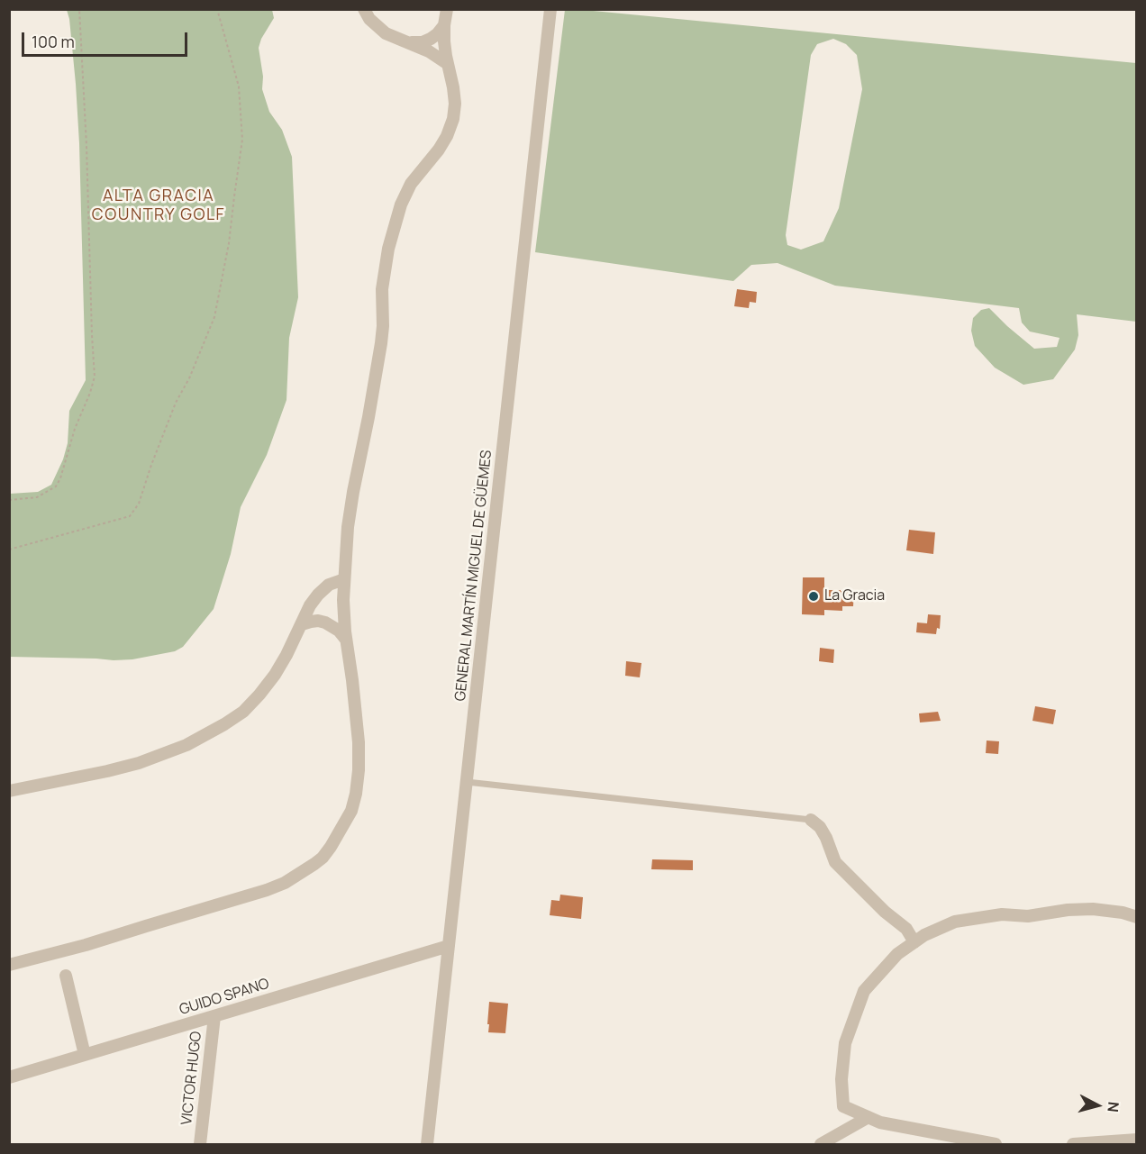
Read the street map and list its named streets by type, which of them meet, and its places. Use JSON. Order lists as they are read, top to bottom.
{
  "streets": {
    "street": ["GENERAL MARTÍN MIGUEL DE GÜEMES", "GUIDO SPANO", "VICTOR HUGO"]
  },
  "crossings": [
    ["GENERAL MARTÍN MIGUEL DE GÜEMES", "GUIDO SPANO"],
    ["GUIDO SPANO", "VICTOR HUGO"]
  ],
  "districts": ["ALTA GRACIA COUNTRY GOLF"],
  "places": ["La Gracia"],
  "scale_bar": "100 m",
  "north": "right"
}
